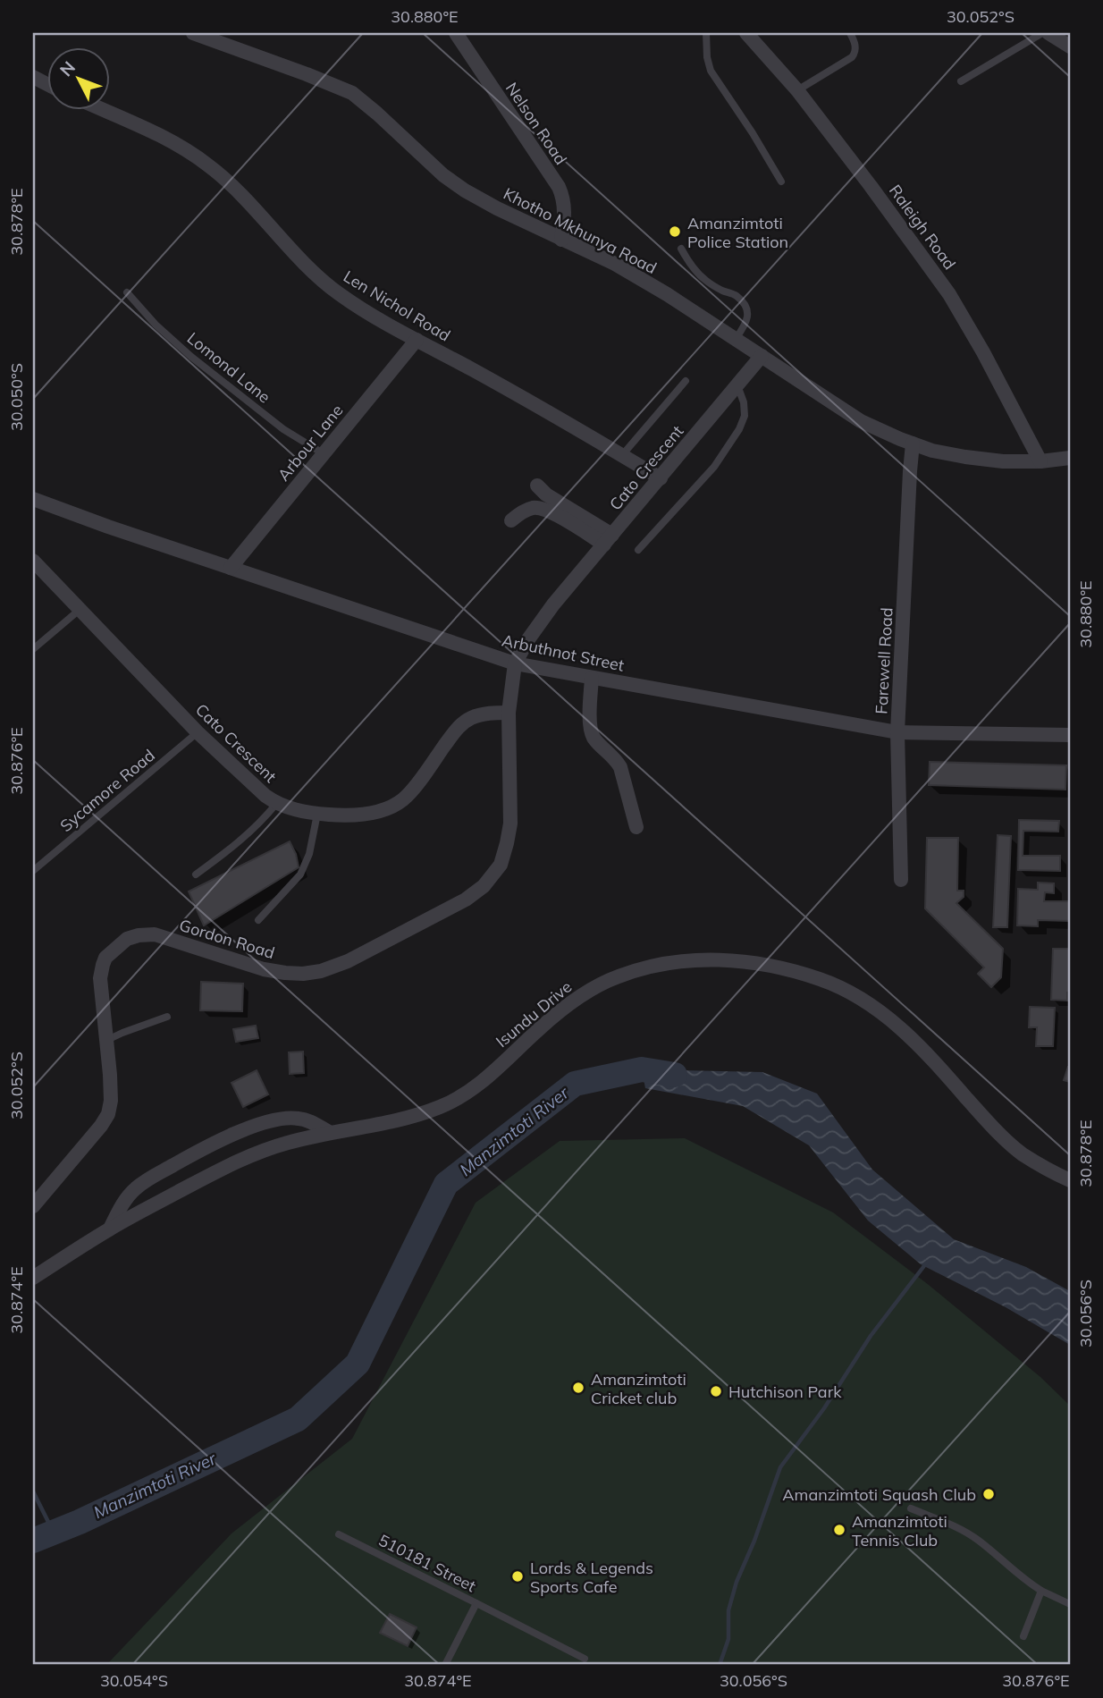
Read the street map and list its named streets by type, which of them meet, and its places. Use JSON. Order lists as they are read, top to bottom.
{
  "streets": {
    "street": [
      "Nelson Road",
      "Raleigh Road",
      "Khotho Mkhunya Road",
      "Len Nichol Road",
      "Arbour Lane",
      "Cato Crescent",
      "Arbuthnot Street",
      "Farewell Road",
      "Gordon Road",
      "Isundu Drive"
    ],
    "lane": ["Lomond Lane", "Sycamore Road", "510181 Street"]
  },
  "crossings": [
    ["Nelson Road", "Khotho Mkhunya Road"],
    ["Raleigh Road", "Khotho Mkhunya Road"],
    ["Khotho Mkhunya Road", "Cato Crescent"],
    ["Khotho Mkhunya Road", "Farewell Road"],
    ["Len Nichol Road", "Arbour Lane"],
    ["Len Nichol Road", "Cato Crescent"],
    ["Lomond Lane", "Arbour Lane"],
    ["Arbour Lane", "Arbuthnot Street"],
    ["Cato Crescent", "Arbuthnot Street"],
    ["Cato Crescent", "Sycamore Road"],
    ["Cato Crescent", "Gordon Road"],
    ["Arbuthnot Street", "Farewell Road"],
    ["Arbuthnot Street", "Gordon Road"]
  ],
  "water": ["Manzimtoti River"],
  "places": [
    "Amanzimtoti Police Station",
    "Amanzimtoti Cricket club",
    "Hutchison Park",
    "Amanzimtoti Squash Club",
    "Amanzimtoti Tennis Club",
    "Lords & Legends Sports Cafe"
  ],
  "north": "top left",
  "coordinates": [
    "30.880°E",
    "30.052°S",
    "30.878°E",
    "30.050°S",
    "30.876°E",
    "30.874°E",
    "30.056°S",
    "30.054°S"
  ]
}
